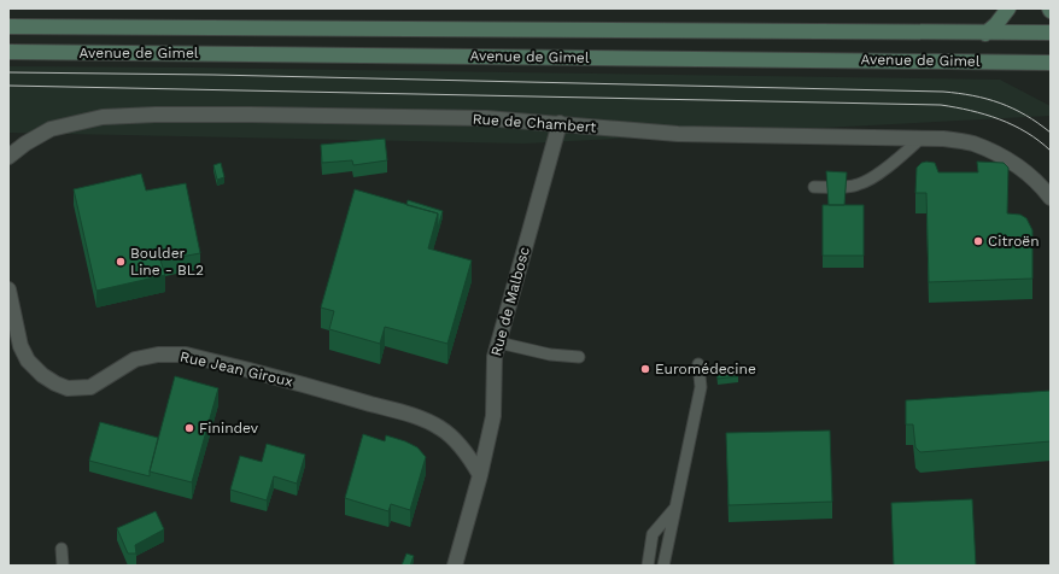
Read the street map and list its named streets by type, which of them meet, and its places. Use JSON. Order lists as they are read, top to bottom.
{
  "streets": {
    "main road": ["Avenue de Gimel"],
    "street": ["Rue de Chambert", "Rue de Malbosc", "Rue Jean Giroux"]
  },
  "crossings": [
    ["Rue de Chambert", "Rue de Malbosc"],
    ["Rue de Malbosc", "Rue Jean Giroux"]
  ],
  "places": [
    "Citroën",
    "Boulder Line - BL2",
    "Euromédecine",
    "Finindev"
  ]
}
